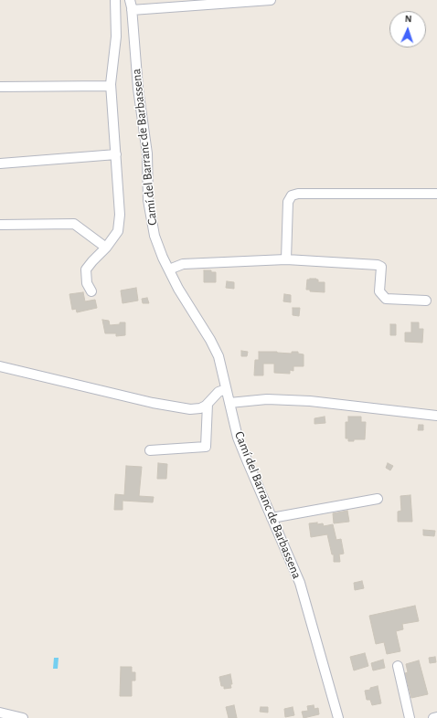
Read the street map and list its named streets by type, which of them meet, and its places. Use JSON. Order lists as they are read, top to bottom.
{
  "streets": {
    "street": ["Camí del Barranc de Barbassena"]
  },
  "north": "top"
}
